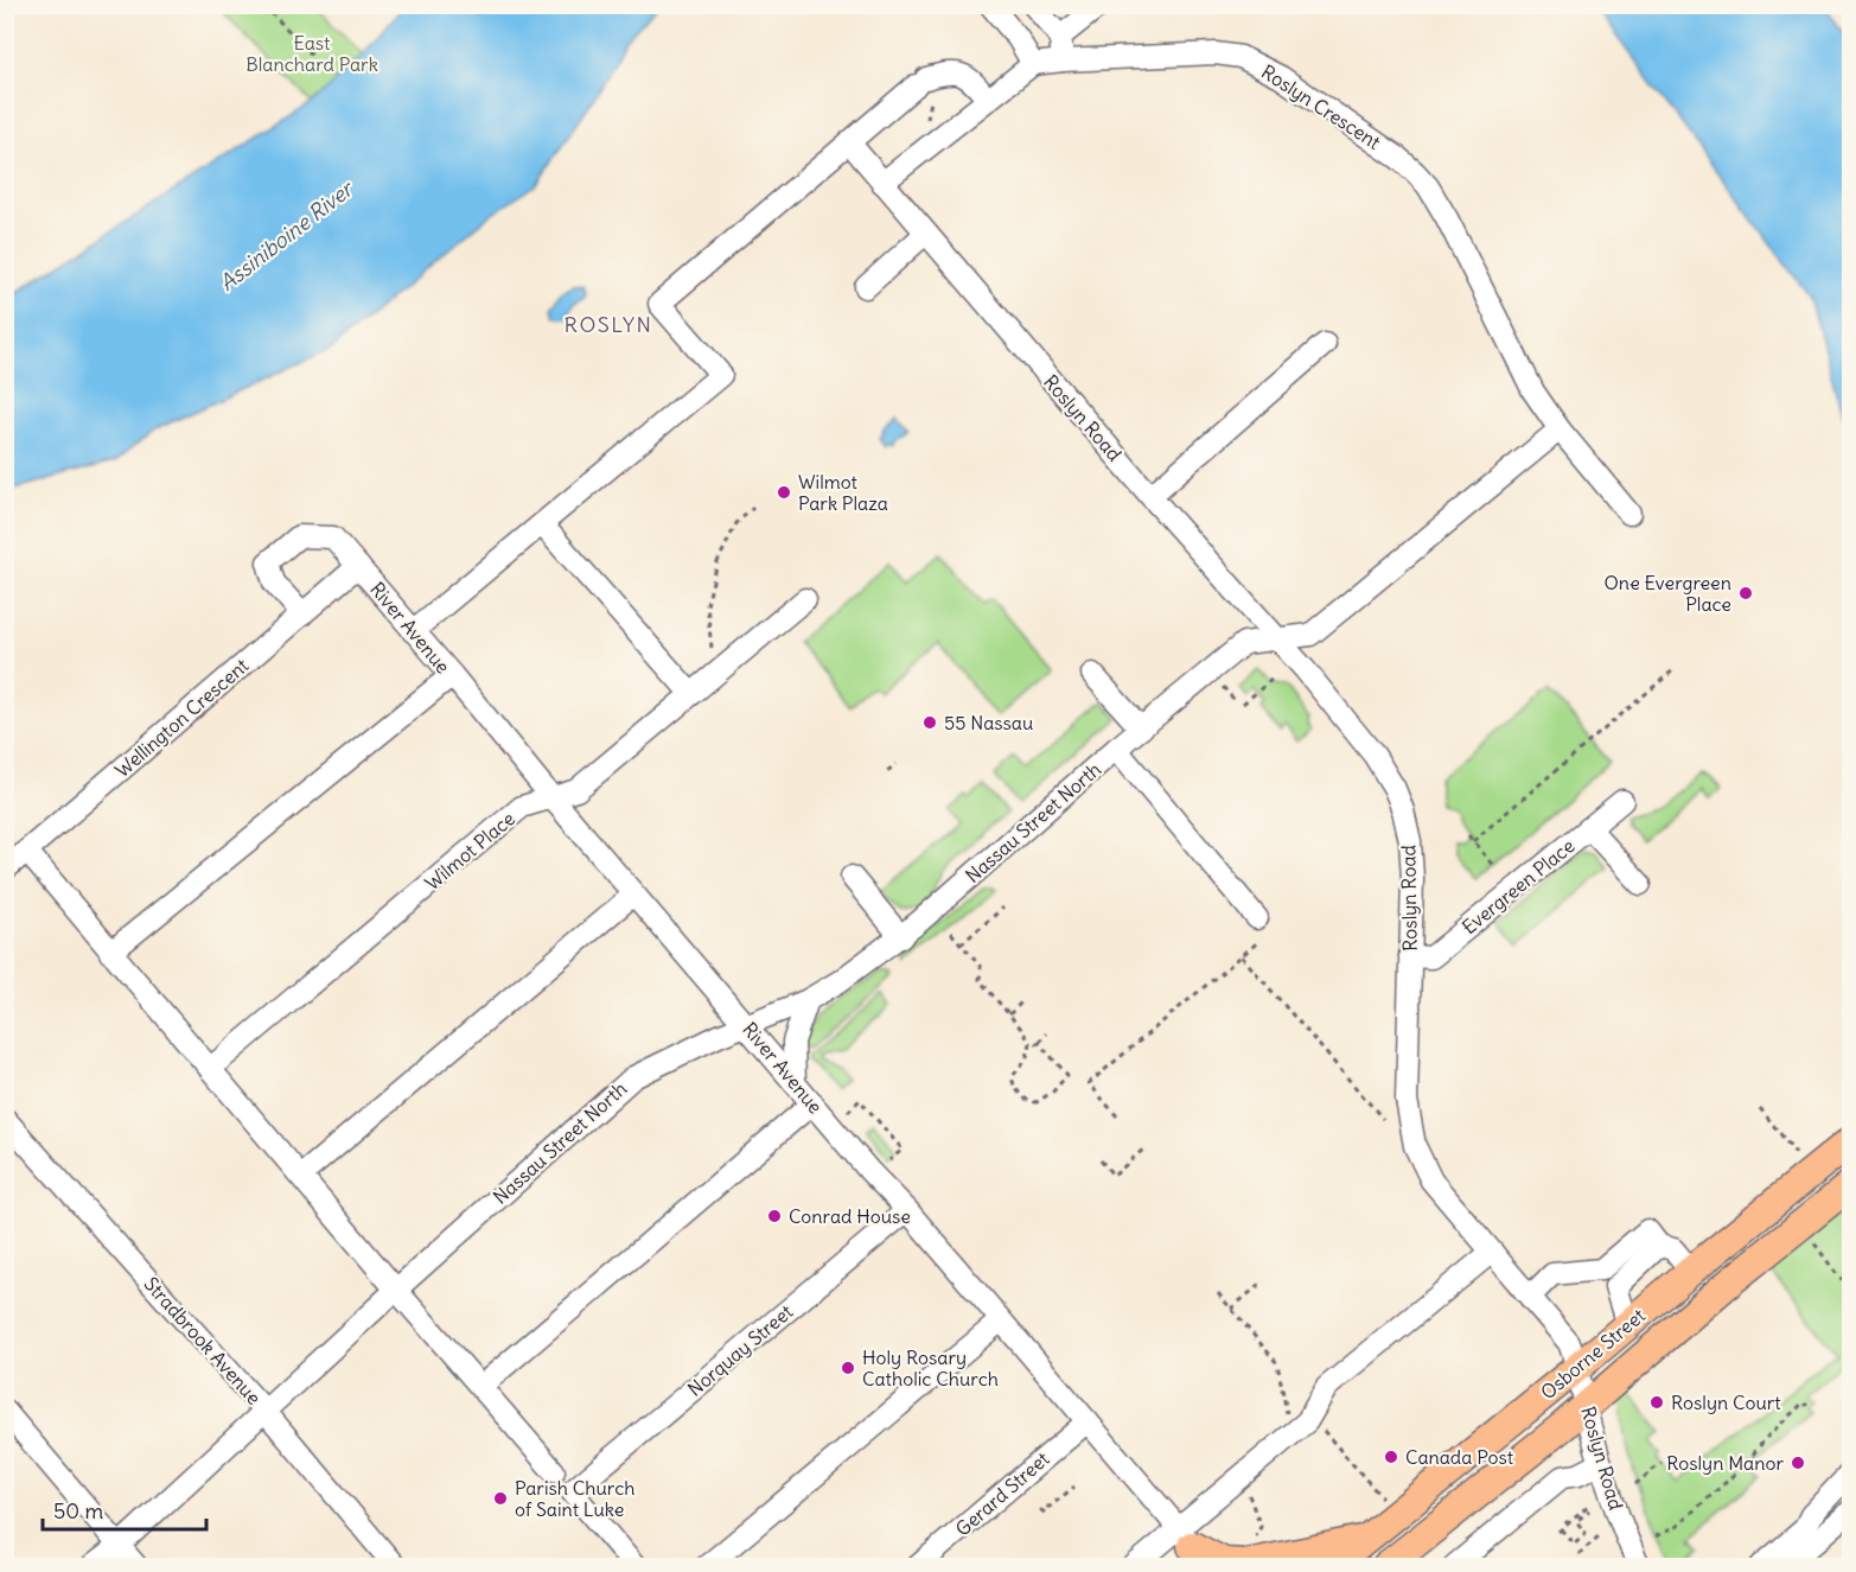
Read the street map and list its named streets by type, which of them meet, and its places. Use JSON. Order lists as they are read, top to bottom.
{
  "streets": {
    "main road": ["Osborne Street"],
    "street": [
      "Roslyn Crescent",
      "Roslyn Road",
      "River Avenue",
      "Wellington Crescent",
      "Nassau Street North",
      "Wilmot Place",
      "Evergreen Place",
      "Stradbrook Avenue",
      "Norquay Street",
      "Gerard Street"
    ]
  },
  "crossings": [
    ["Roslyn Road", "Nassau Street North"],
    ["Roslyn Road", "Evergreen Place"],
    ["Roslyn Road", "Osborne Street"],
    ["River Avenue", "Wellington Crescent"],
    ["River Avenue", "Nassau Street North"],
    ["River Avenue", "Wilmot Place"],
    ["River Avenue", "Norquay Street"],
    ["River Avenue", "Gerard Street"],
    ["Nassau Street North", "Stradbrook Avenue"]
  ],
  "districts": ["ROSLYN"],
  "water": ["Assiniboine River"],
  "parks": ["East Blanchard Park"],
  "places": [
    "Wilmot Park Plaza",
    "One Evergreen Place",
    "55 Nassau",
    "Conrad House",
    "Holy Rosary Catholic Church",
    "Roslyn Court",
    "Canada Post",
    "Roslyn Manor",
    "Parish Church of Saint Luke"
  ],
  "scale_bar": "50 m"
}
